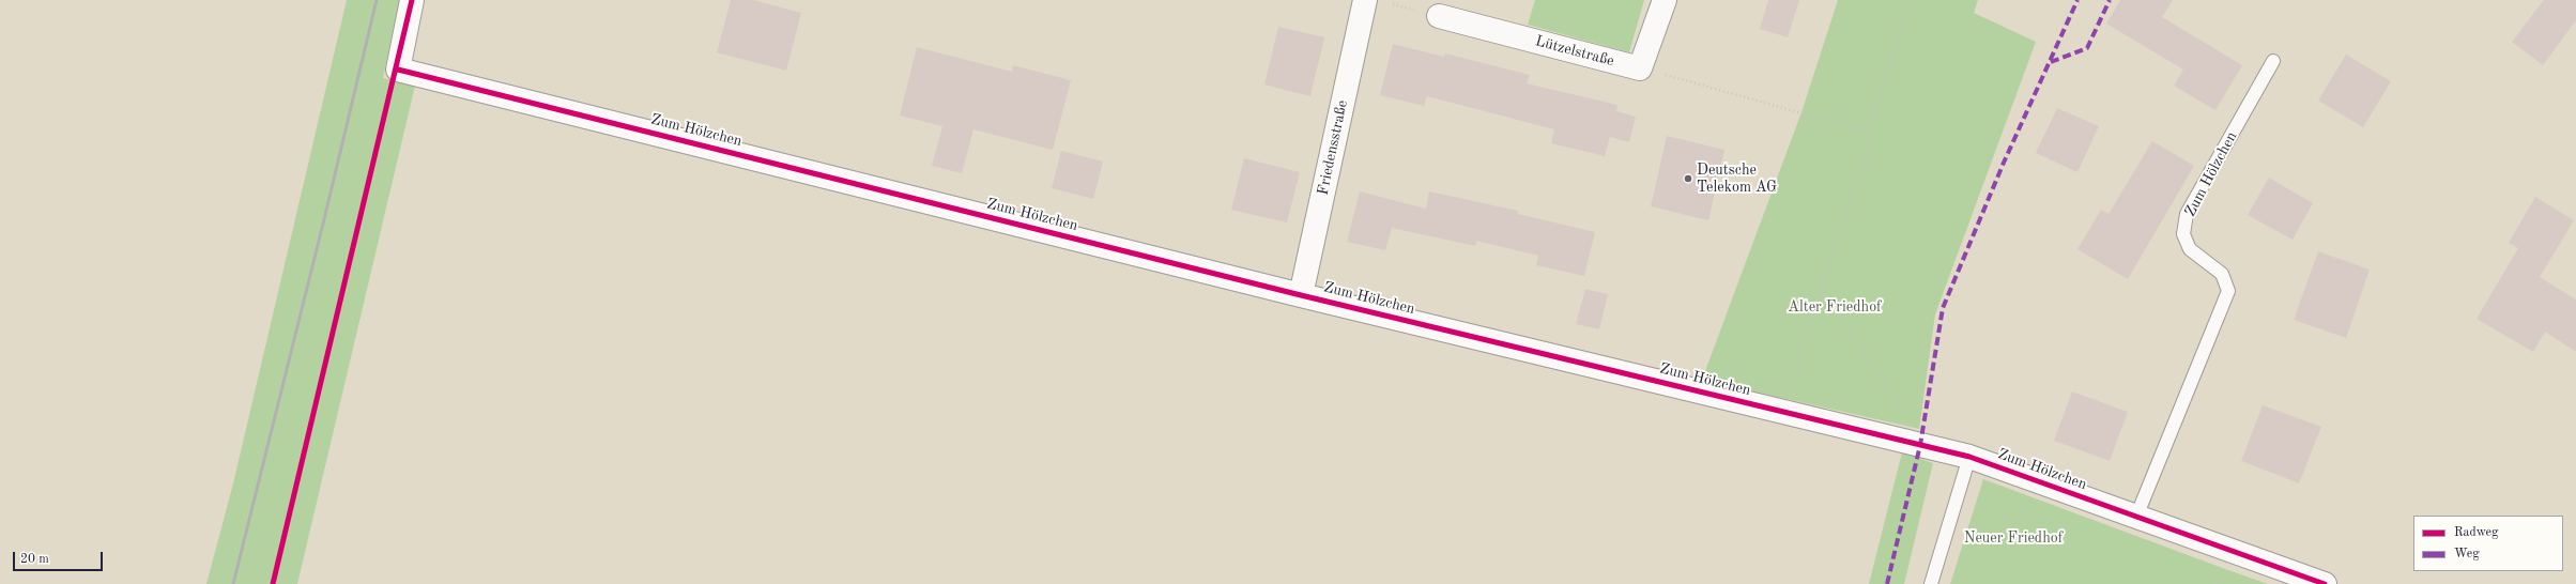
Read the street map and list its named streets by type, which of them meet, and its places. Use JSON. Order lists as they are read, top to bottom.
{
  "streets": {
    "street": ["Lützelstraße", "Zum Hölzchen", "Friedensstraße"]
  },
  "crossings": [
    ["Zum Hölzchen", "Friedensstraße"]
  ],
  "parks": ["Alter Friedhof", "Neuer Friedhof"],
  "places": ["Deutsche Telekom AG"],
  "legend": ["Radweg", "Weg"],
  "scale_bar": "20 m"
}
